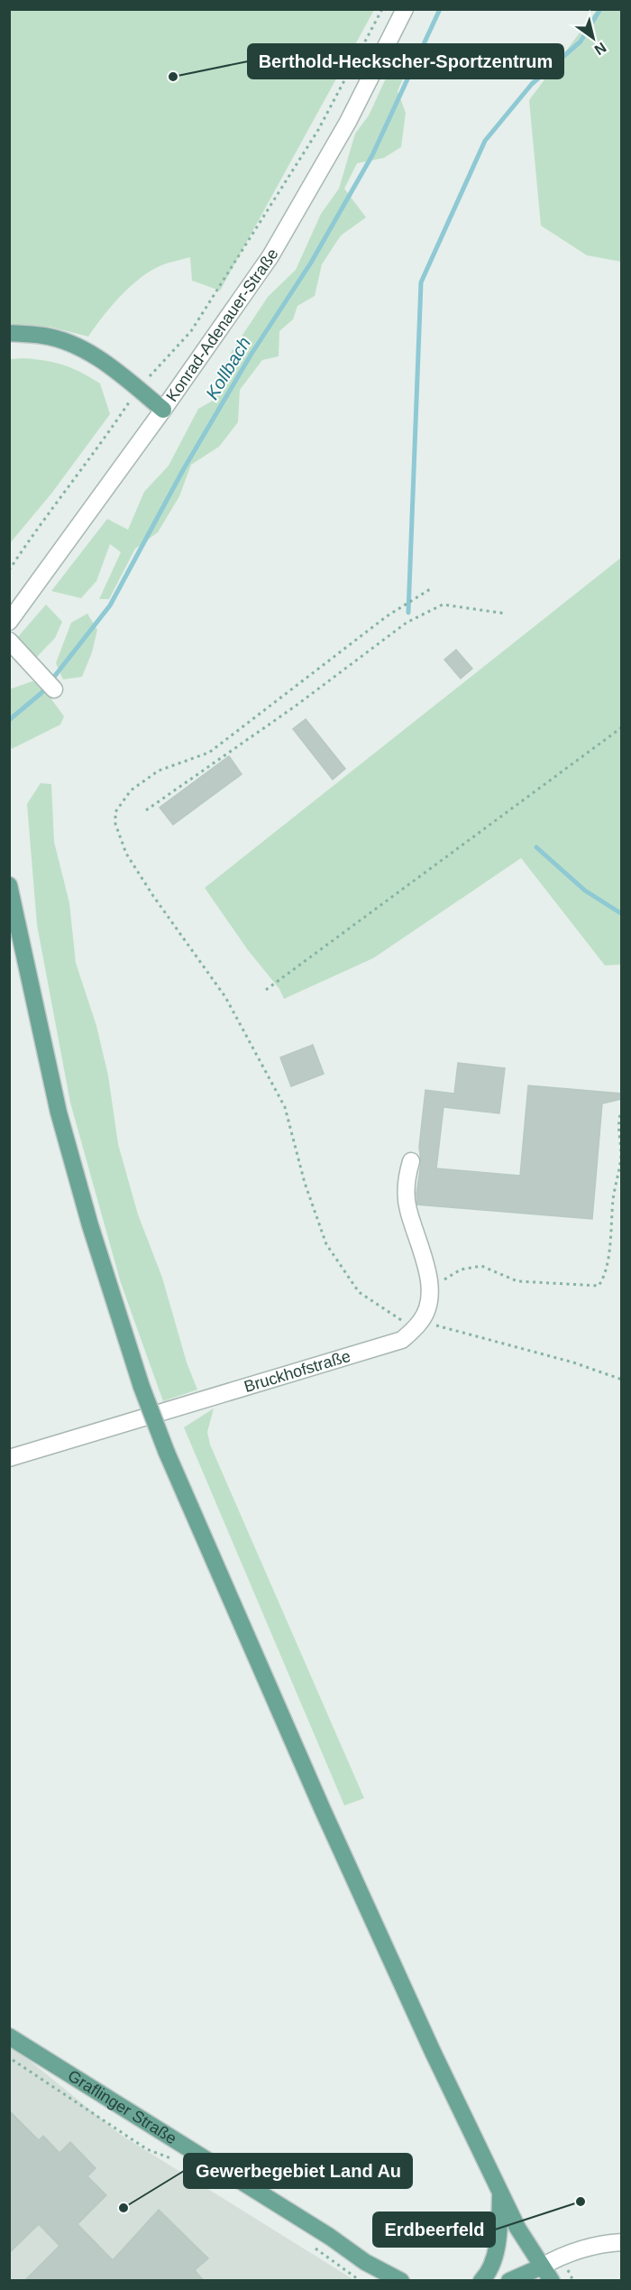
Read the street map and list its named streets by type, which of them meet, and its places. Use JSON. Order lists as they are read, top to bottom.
{
  "streets": {
    "main road": ["Graflinger Straße"],
    "street": ["Konrad-Adenauer-Straße", "Bruckhofstraße"]
  },
  "water": ["Kollbach"],
  "places": ["Berthold-Heckscher-Sportzentrum", "Erdbeerfeld", "Gewerbegebiet Land Au"],
  "north": "bottom right"
}
